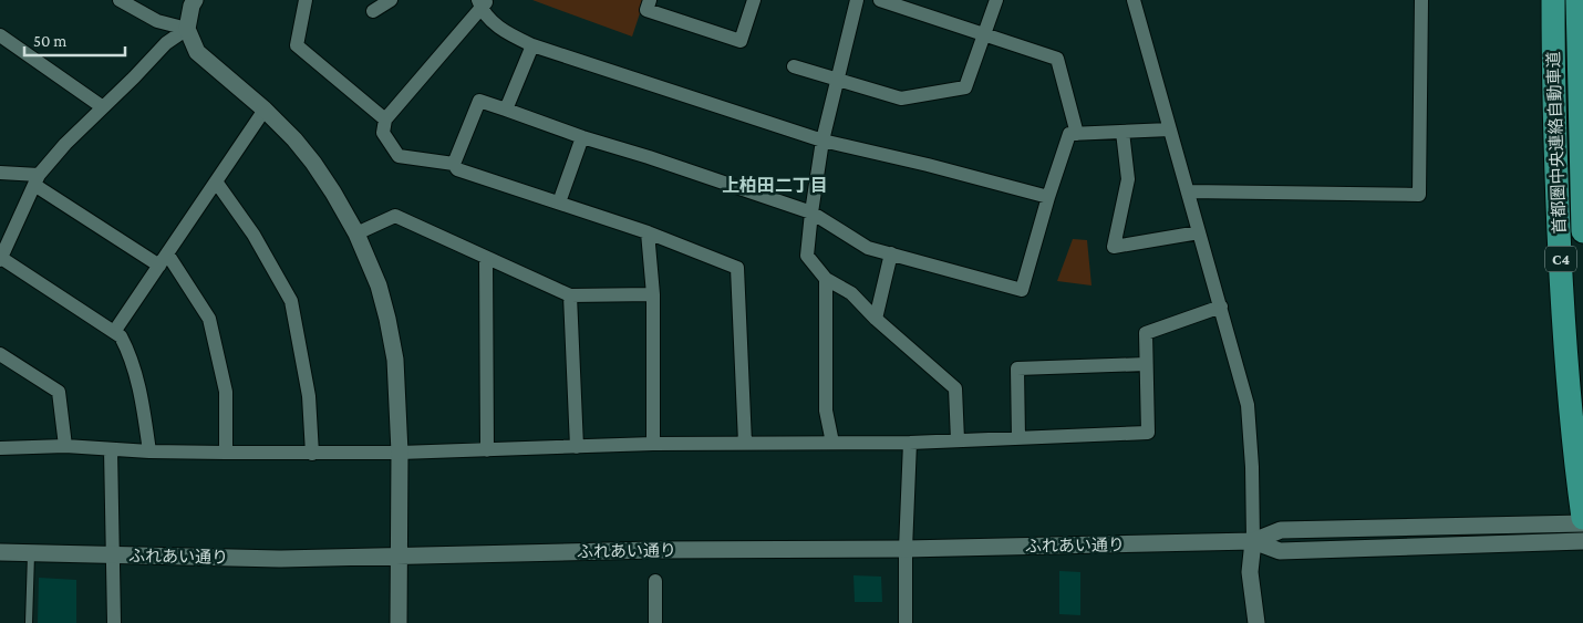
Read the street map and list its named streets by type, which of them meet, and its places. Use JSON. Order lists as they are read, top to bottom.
{
  "streets": {
    "highway": ["首都圏中央連絡自動車道", "C4"],
    "street": ["ふれあい通り"]
  },
  "districts": ["上柏田二丁目"],
  "scale_bar": "50 m"
}
